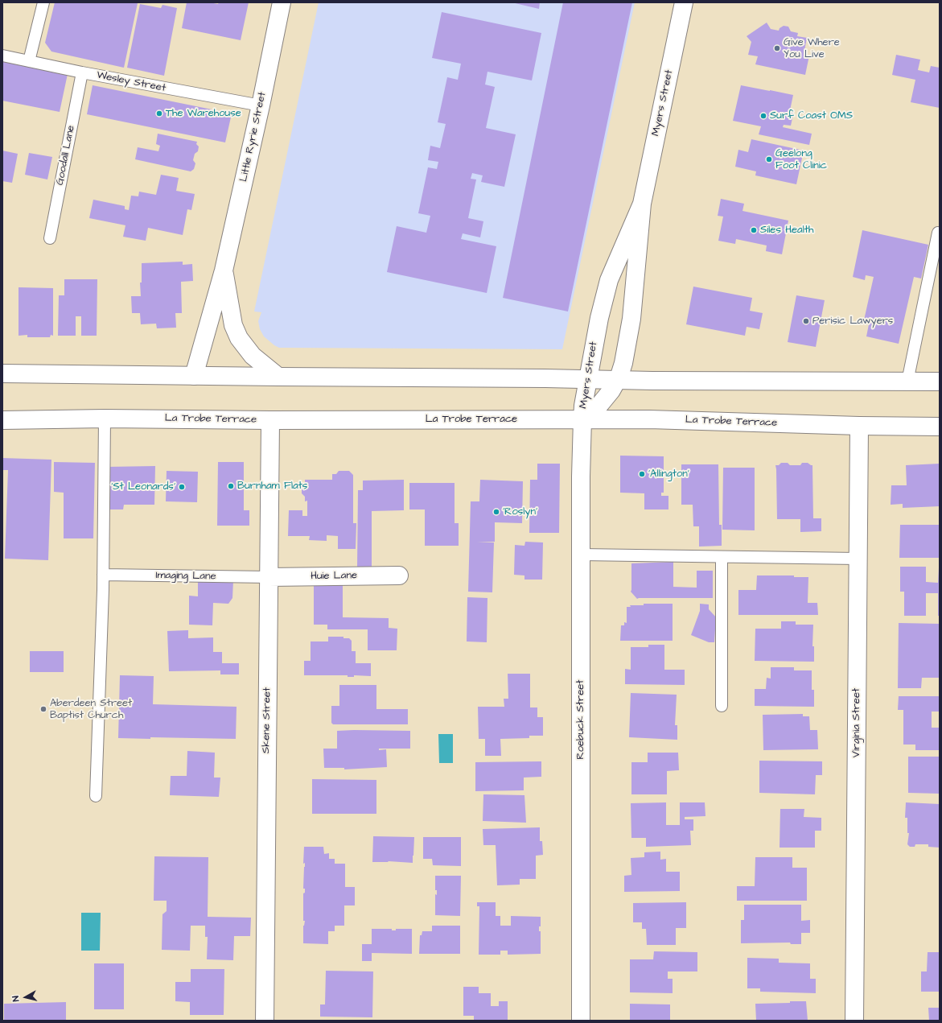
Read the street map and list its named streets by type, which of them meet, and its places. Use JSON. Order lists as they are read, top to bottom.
{
  "streets": {
    "main road": [
      "Myers Street",
      "Little Ryrie Street",
      "La Trobe Terrace",
      "Huie Lane",
      "Roebuck Street",
      "Skene Street",
      "Virginia Street"
    ],
    "lane": ["Wesley Street", "Goodall Lane", "Imaging Lane"]
  },
  "crossings": [
    ["Wesley Street", "Little Ryrie Street"],
    ["Wesley Street", "Goodall Lane"],
    ["Myers Street", "La Trobe Terrace"],
    ["Myers Street", "Roebuck Street"],
    ["La Trobe Terrace", "Roebuck Street"],
    ["La Trobe Terrace", "Skene Street"],
    ["La Trobe Terrace", "Virginia Street"],
    ["Imaging Lane", "Huie Lane"],
    ["Imaging Lane", "Skene Street"],
    ["Huie Lane", "Skene Street"]
  ],
  "places": [
    "Give Where You Live",
    "The Warehouse",
    "Surf Coast OMS",
    "Geelong Foot Clinic",
    "Siles Health",
    "Perisic Lawyers",
    "'Allington'",
    "Burnham Flats",
    "'St Leonards'",
    "'Roslyn'",
    "Aberdeen Street Baptist Church"
  ],
  "north": "left"
}
